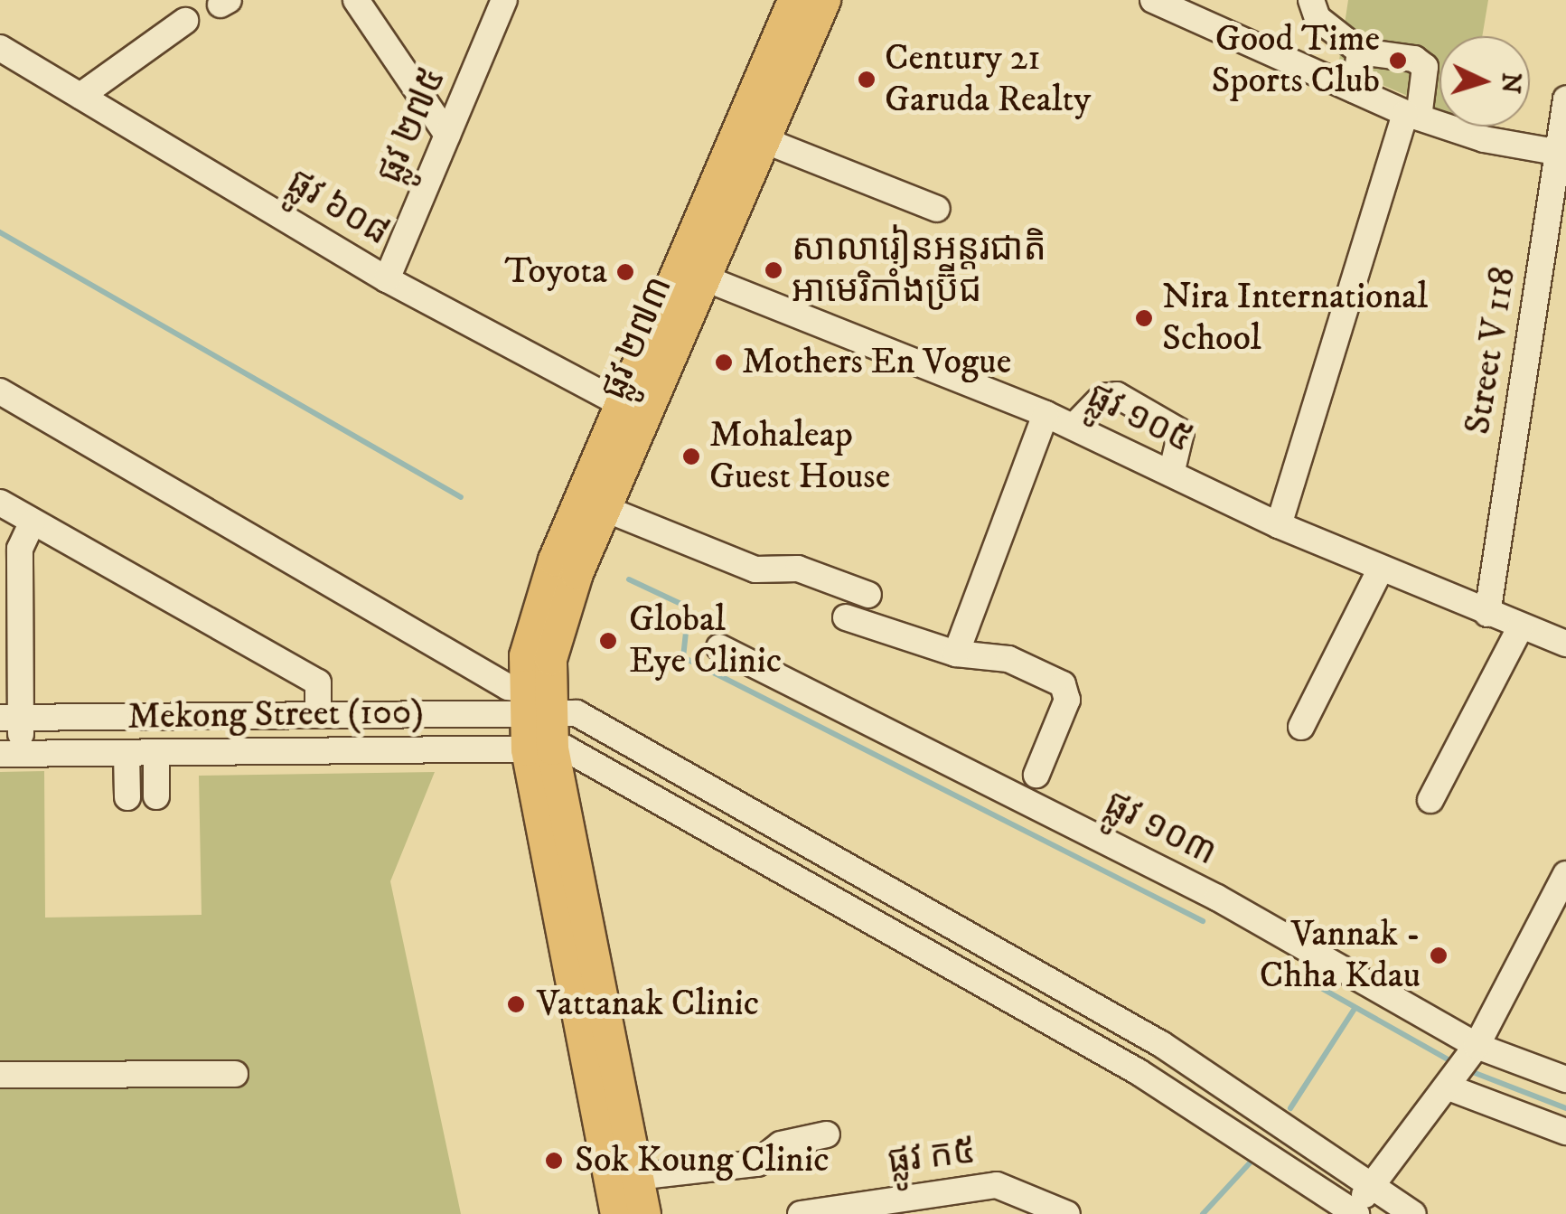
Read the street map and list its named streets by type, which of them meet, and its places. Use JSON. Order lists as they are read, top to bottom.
{
  "streets": {
    "main road": ["ផ្លូវ ២៧៣"],
    "street": [
      "ផ្លូវ ២៧៥",
      "ផ្លូវ ៦០៨",
      "Street V 118",
      "ផ្លូវ ១០៥",
      "Mekong Street (100)",
      "ផ្លូវ ១០៣",
      "ផ្លូវ ក៥"
    ]
  },
  "crossings": [
    ["ផ្លូវ ២៧៥", "ផ្លូវ ៦០៨"],
    ["ផ្លូវ ៦០៨", "ផ្លូវ ២៧៣"],
    ["ផ្លូវ ២៧៣", "ផ្លូវ ១០៥"],
    ["ផ្លូវ ២៧៣", "Mekong Street (100)"],
    ["Street V 118", "ផ្លូវ ១០៥"]
  ],
  "places": [
    "Good Time Sports Club",
    "Century 21 Garuda Realty",
    "សាលារៀនអន្តរជាតិ អាមេរិកាំងប្រ៊ីជ",
    "Toyota",
    "Nira International School",
    "Mothers En Vogue",
    "Mohaleap Guest House",
    "Global Eye Clinic",
    "Vannak - Chha Kdau",
    "Vattanak Clinic",
    "Sok Koung Clinic"
  ],
  "north": "right"
}
